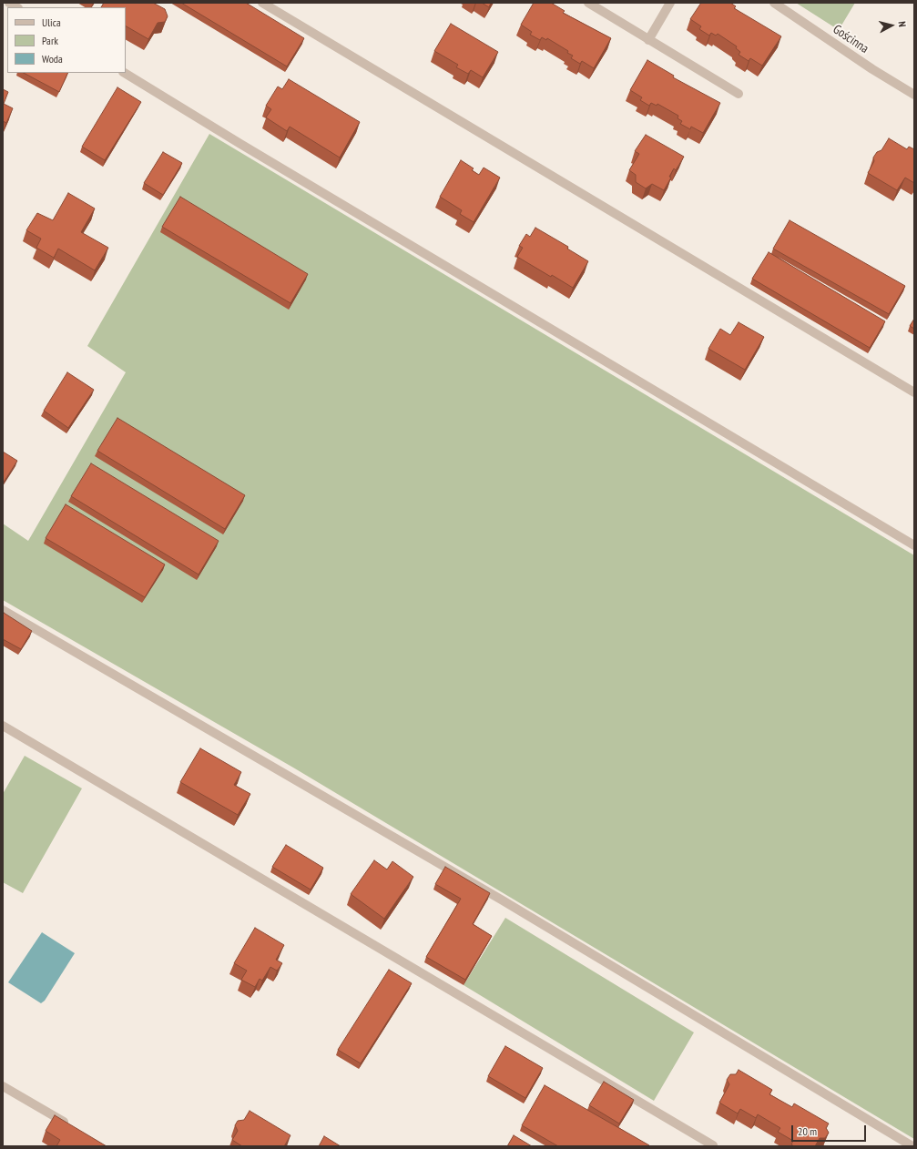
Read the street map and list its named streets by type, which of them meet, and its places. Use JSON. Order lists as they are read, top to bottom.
{
  "streets": {
    "street": ["Gościnna"]
  },
  "legend": ["Ulica", "Park", "Woda"],
  "scale_bar": "20 m",
  "north": "right"
}
